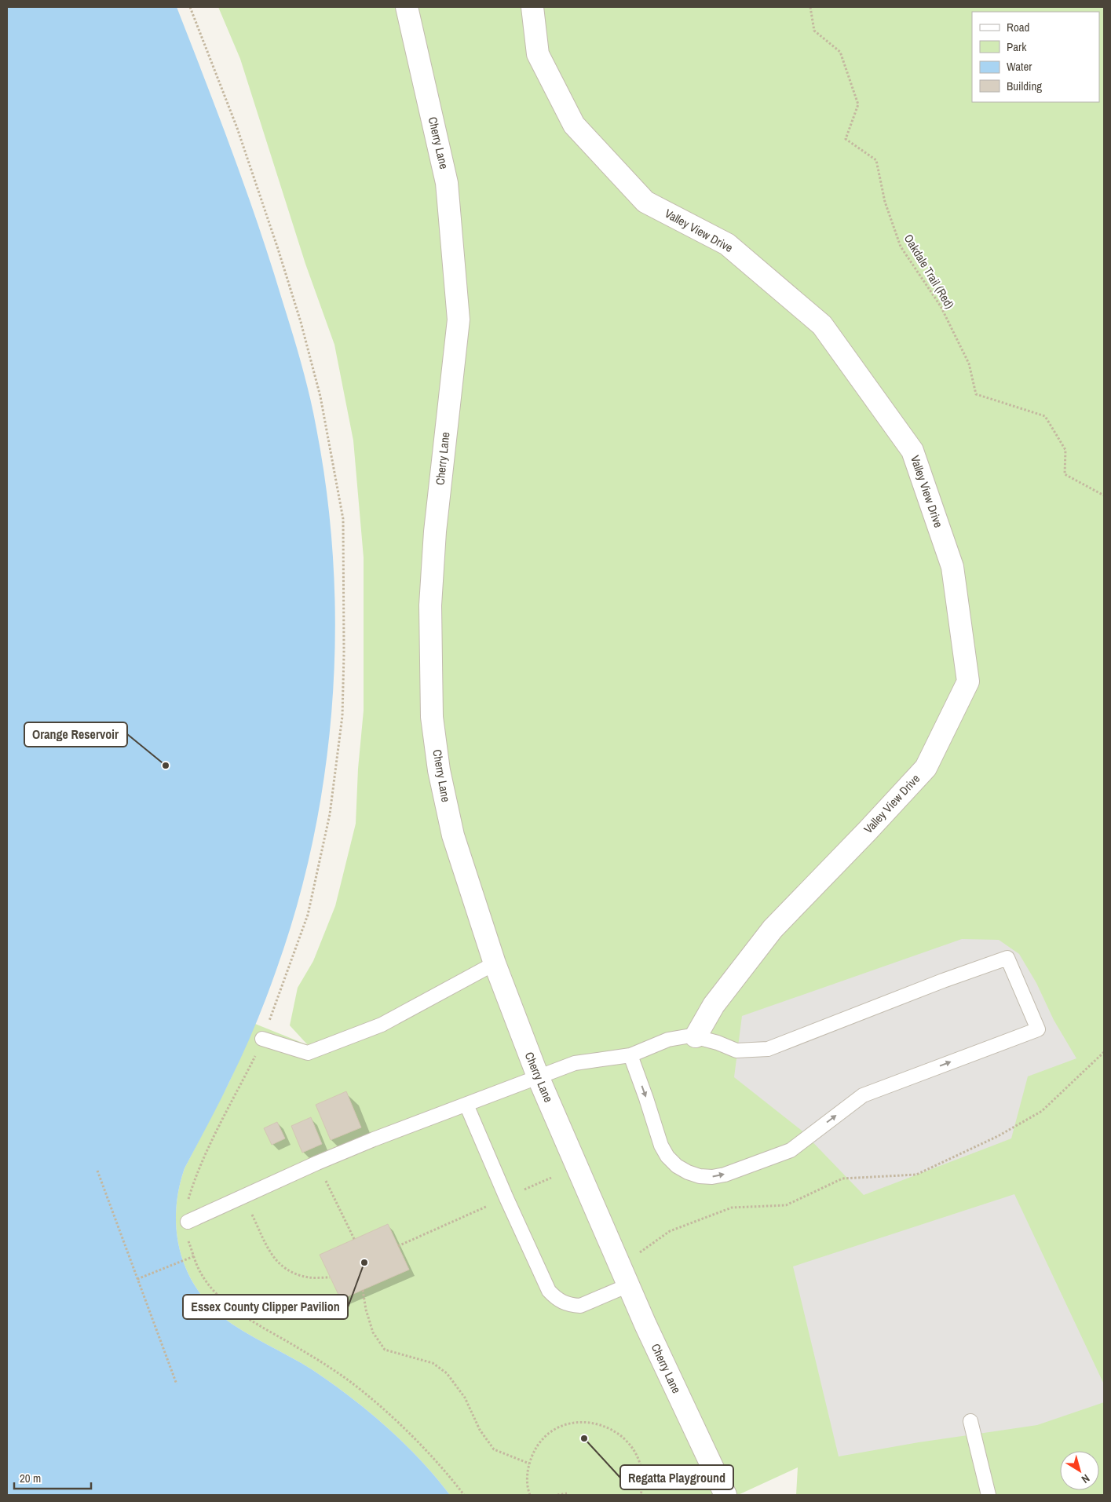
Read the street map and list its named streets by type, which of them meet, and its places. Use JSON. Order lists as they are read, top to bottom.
{
  "streets": {
    "street": ["Cherry Lane", "Valley View Drive"],
    "path": ["Oakdale Trail (Red)"]
  },
  "places": ["Orange Reservoir", "Essex County Clipper Pavilion", "Regatta Playground"],
  "legend": [
    "Road",
    "Park",
    "Water",
    "Building"
  ],
  "scale_bar": "20 m",
  "north": "bottom right"
}
